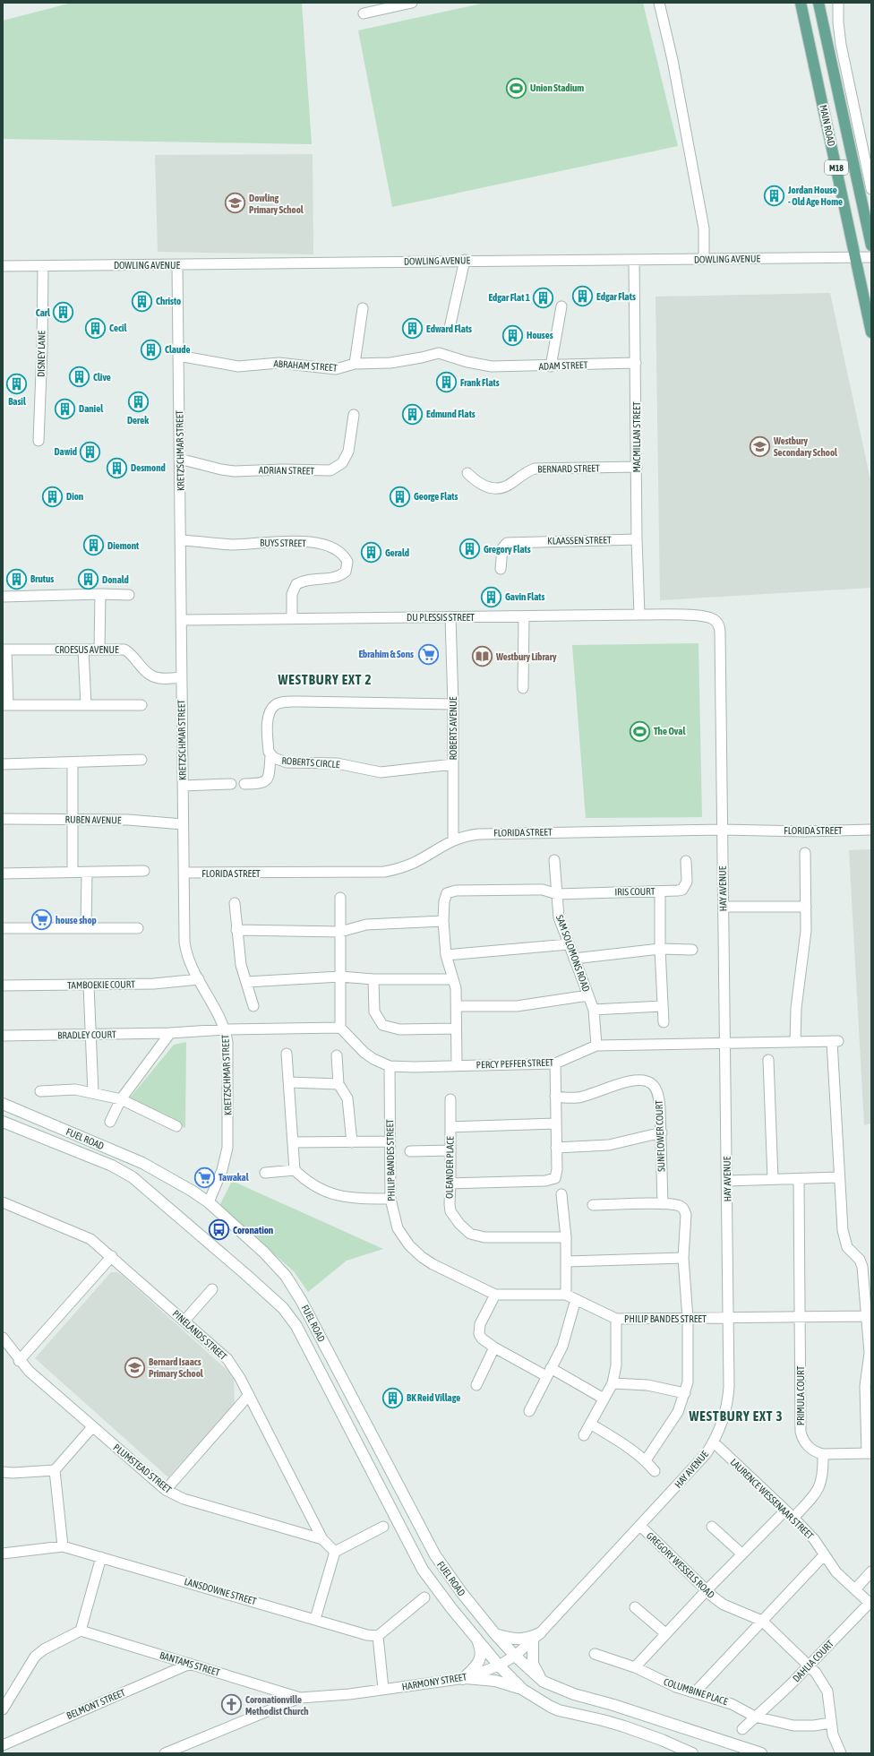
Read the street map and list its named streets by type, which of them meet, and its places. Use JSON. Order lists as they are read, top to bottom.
{
  "streets": {
    "main road": ["MAIN ROAD", "M18", "FUEL ROAD"],
    "street": [
      "DOWLING AVENUE",
      "DISNEY LANE",
      "ABRAHAM STREET",
      "ADAM STREET",
      "MACMILLAN STREET",
      "KRETZSCHMAR STREET",
      "BERNARD STREET",
      "ADRIAN STREET",
      "KLAASSEN STREET",
      "BUYS STREET",
      "DU PLESSIS STREET",
      "CROESUS AVENUE",
      "ROBERTS AVENUE",
      "ROBERTS CIRCLE",
      "RUBEN AVENUE",
      "FLORIDA STREET",
      "HAY AVENUE",
      "IRIS COURT",
      "SAM SOLOMONS ROAD",
      "TAMBOEKIE COURT",
      "BRADLEY COURT",
      "PERCY PEFFER STREET",
      "SUNFLOWER COURT",
      "PHILIP BANDES STREET",
      "OLEANDER PLACE",
      "PINELANDS STREET",
      "PRIMULA COURT",
      "PLUMSTEAD STREET",
      "LAURENCE WESSENAAR STREET",
      "GREGORY WESSELS ROAD",
      "LANSDOWNE STREET",
      "DAHLIA COURT",
      "BANTAMS STREET",
      "HARMONY STREET",
      "COLUMBINE PLACE",
      "BELMONT STREET"
    ]
  },
  "crossings": [
    ["MAIN ROAD", "DOWLING AVENUE"],
    ["DOWLING AVENUE", "DISNEY LANE"],
    ["DOWLING AVENUE", "MACMILLAN STREET"],
    ["DOWLING AVENUE", "KRETZSCHMAR STREET"],
    ["ABRAHAM STREET", "ADAM STREET"],
    ["ABRAHAM STREET", "KRETZSCHMAR STREET"],
    ["ADAM STREET", "MACMILLAN STREET"],
    ["MACMILLAN STREET", "BERNARD STREET"],
    ["MACMILLAN STREET", "KLAASSEN STREET"],
    ["MACMILLAN STREET", "DU PLESSIS STREET"],
    ["KRETZSCHMAR STREET", "ADRIAN STREET"],
    ["KRETZSCHMAR STREET", "BUYS STREET"],
    ["KRETZSCHMAR STREET", "DU PLESSIS STREET"],
    ["KRETZSCHMAR STREET", "CROESUS AVENUE"],
    ["KRETZSCHMAR STREET", "RUBEN AVENUE"],
    ["KRETZSCHMAR STREET", "FLORIDA STREET"],
    ["KRETZSCHMAR STREET", "TAMBOEKIE COURT"],
    ["KRETZSCHMAR STREET", "BRADLEY COURT"],
    ["KRETZSCHMAR STREET", "FUEL ROAD"],
    ["BUYS STREET", "DU PLESSIS STREET"],
    ["DU PLESSIS STREET", "ROBERTS AVENUE"],
    ["DU PLESSIS STREET", "HAY AVENUE"],
    ["ROBERTS AVENUE", "ROBERTS CIRCLE"],
    ["ROBERTS AVENUE", "FLORIDA STREET"],
    ["FLORIDA STREET", "HAY AVENUE"],
    ["HAY AVENUE", "PERCY PEFFER STREET"],
    ["HAY AVENUE", "FUEL ROAD"],
    ["HAY AVENUE", "PHILIP BANDES STREET"],
    ["HAY AVENUE", "LAURENCE WESSENAAR STREET"],
    ["HAY AVENUE", "GREGORY WESSELS ROAD"],
    ["HAY AVENUE", "HARMONY STREET"],
    ["IRIS COURT", "SAM SOLOMONS ROAD"],
    ["IRIS COURT", "PERCY PEFFER STREET"],
    ["SAM SOLOMONS ROAD", "PERCY PEFFER STREET"],
    ["PERCY PEFFER STREET", "PHILIP BANDES STREET"],
    ["FUEL ROAD", "HARMONY STREET"],
    ["PHILIP BANDES STREET", "PRIMULA COURT"],
    ["PINELANDS STREET", "PLUMSTEAD STREET"],
    ["LAURENCE WESSENAAR STREET", "DAHLIA COURT"],
    ["GREGORY WESSELS ROAD", "DAHLIA COURT"],
    ["GREGORY WESSELS ROAD", "COLUMBINE PLACE"],
    ["DAHLIA COURT", "COLUMBINE PLACE"],
    ["BANTAMS STREET", "HARMONY STREET"],
    ["BANTAMS STREET", "BELMONT STREET"]
  ],
  "districts": ["WESTBURY EXT 2", "WESTBURY EXT 3"],
  "places": {
    "sports": ["Union Stadium", "The Oval"],
    "building": [
      "Jordan House - Old Age Home",
      "Edgar Flats",
      "Edgar Flat 1",
      "Christo",
      "Carl",
      "Cecil",
      "Edward Flats",
      "Houses",
      "Claude",
      "Clive",
      "Frank Flats",
      "Basil",
      "Derek",
      "Daniel",
      "Edmund Flats",
      "Dawid",
      "Desmond",
      "Dion",
      "George Flats",
      "Diemont",
      "Gregory Flats",
      "Gerald",
      "Brutus",
      "Donald",
      "Gavin Flats",
      "BK Reid Village"
    ],
    "school or university": ["Dowling Primary School", "Westbury Secondary School", "Bernard Isaacs Primary School"],
    "supermarket": ["Ebrahim & Sons", "house shop", "Tawakal"],
    "library": ["Westbury Library"],
    "bus stop": ["Coronation"],
    "church": ["Coronationville Methodist Church"]
  }
}
